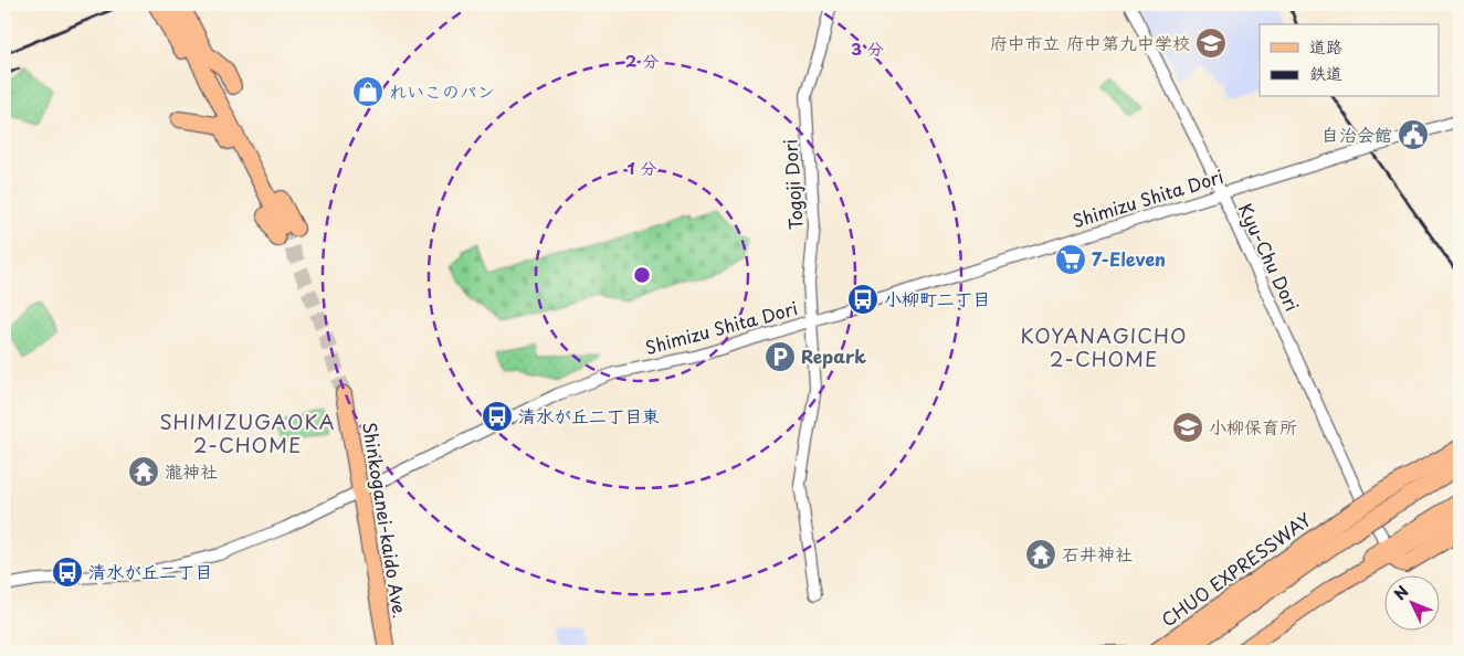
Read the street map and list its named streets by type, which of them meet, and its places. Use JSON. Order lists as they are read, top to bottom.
{
  "streets": {
    "highway": ["CHUO EXPRESSWAY"],
    "main road": ["Shinkoganei-kaido Ave."],
    "street": ["Togoji Dori", "Shimizu Shita Dori", "Kyu-Chu Dori"]
  },
  "crossings": [
    ["Togoji Dori", "Shimizu Shita Dori"],
    ["Shimizu Shita Dori", "Kyu-Chu Dori"],
    ["Shimizu Shita Dori", "Shinkoganei-kaido Ave."]
  ],
  "districts": ["KOYANAGICHO 2-CHOME", "SHIMIZUGAOKA 2-CHOME"],
  "places": {
    "school or university": ["府中市立 府中第九中学校", "小柳保育所"],
    "shop": ["れいこのパン"],
    "public building": ["自治会館"],
    "supermarket": ["7-Eleven"],
    "bus stop": ["小柳町二丁目", "清水が丘二丁目東", "清水が丘二丁目"],
    "parking": ["Repark"],
    "temple": ["瀧神社", "石井神社"]
  },
  "legend": ["道路", "鉄道"],
  "north": "top left",
  "rings": ["3 分", "2 分", "1 分"]
}
